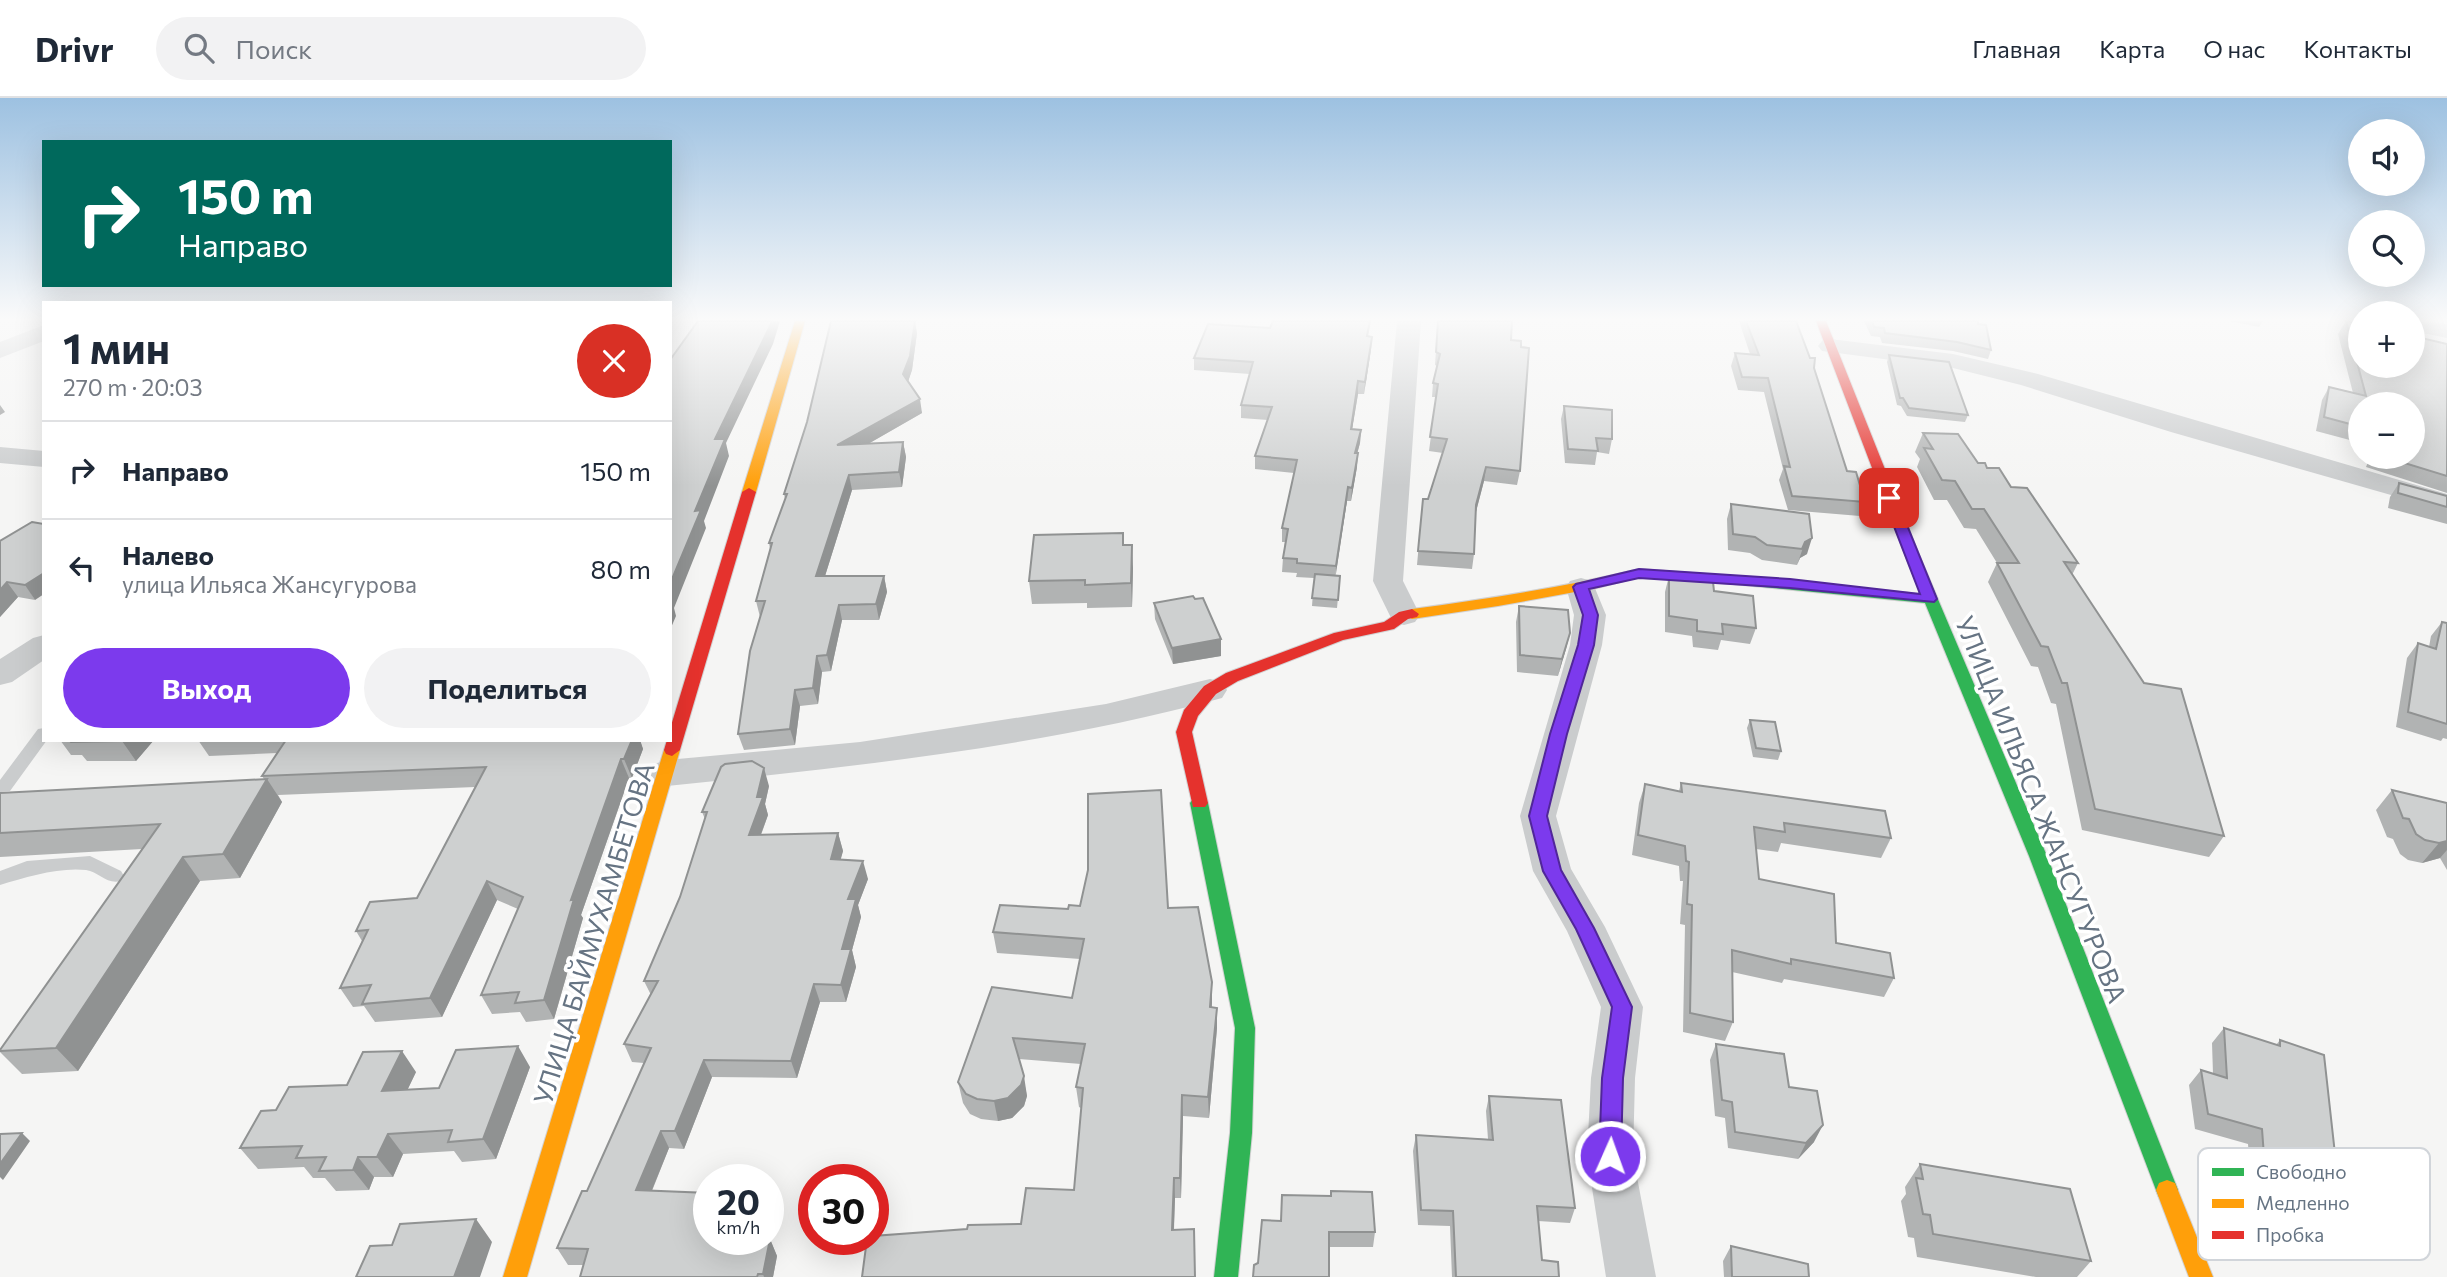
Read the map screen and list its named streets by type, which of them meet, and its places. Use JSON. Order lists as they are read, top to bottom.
{
  "streets": {
    "street": ["УЛИЦА ИЛЬЯСА ЖАНСУГУРОВА", "УЛИЦА БАЙМУХАМБЕТОВА"]
  },
  "legend": ["Свободно", "Медленно", "Пробка"],
  "page": {
    "header": "Drivr",
    "search": "Поиск",
    "nav": [
      "Главная",
      "Карта",
      "О нас",
      "Контакты"
    ],
    "map_buttons": ["+", "−"],
    "turn": ["150 m", "Направо"],
    "heading": ["1 мин", "270 m · 20:03"],
    "list": [
      {
        "name": "Направо",
        "value": "150 m"
      },
      {
        "name": "Налево",
        "note": "улица Ильяса Жансугурова",
        "value": "80 m"
      }
    ],
    "buttons": ["Выход", "Поделиться"],
    "speed": "20 km/h",
    "limit": "30"
  }
}
